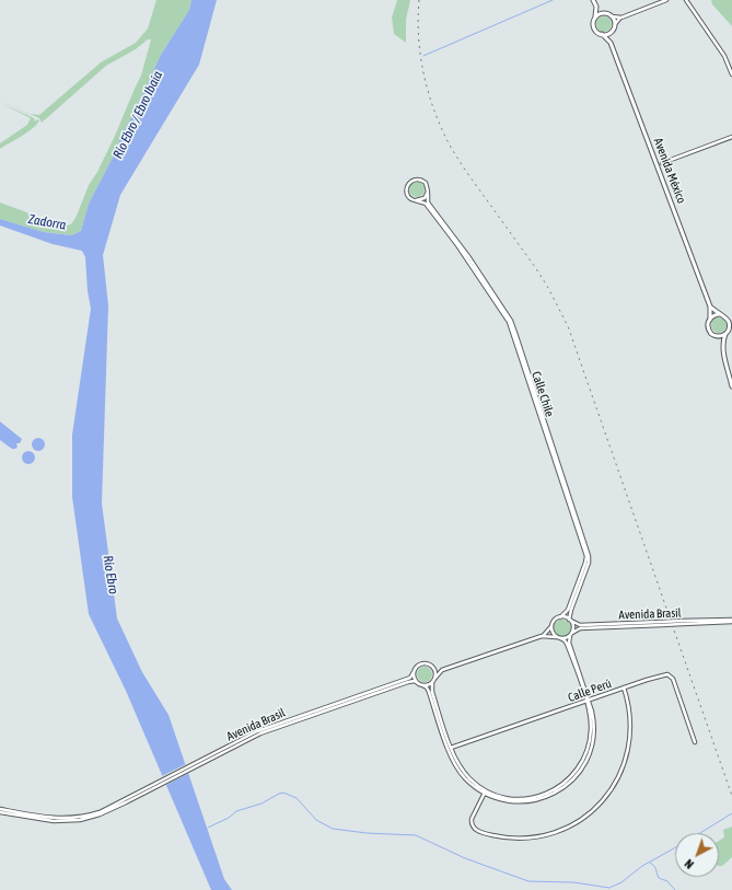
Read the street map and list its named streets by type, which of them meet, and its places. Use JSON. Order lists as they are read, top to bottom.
{
  "streets": {
    "main road": ["Avenida México"],
    "street": ["Calle Chile", "Avenida Brasil", "Calle Perú"]
  },
  "crossings": [
    ["Calle Chile", "Avenida Brasil"]
  ],
  "water": ["Río Ebro / Ebro Ibaia", "Zadorra", "Río Ebro"],
  "north": "bottom left"
}
